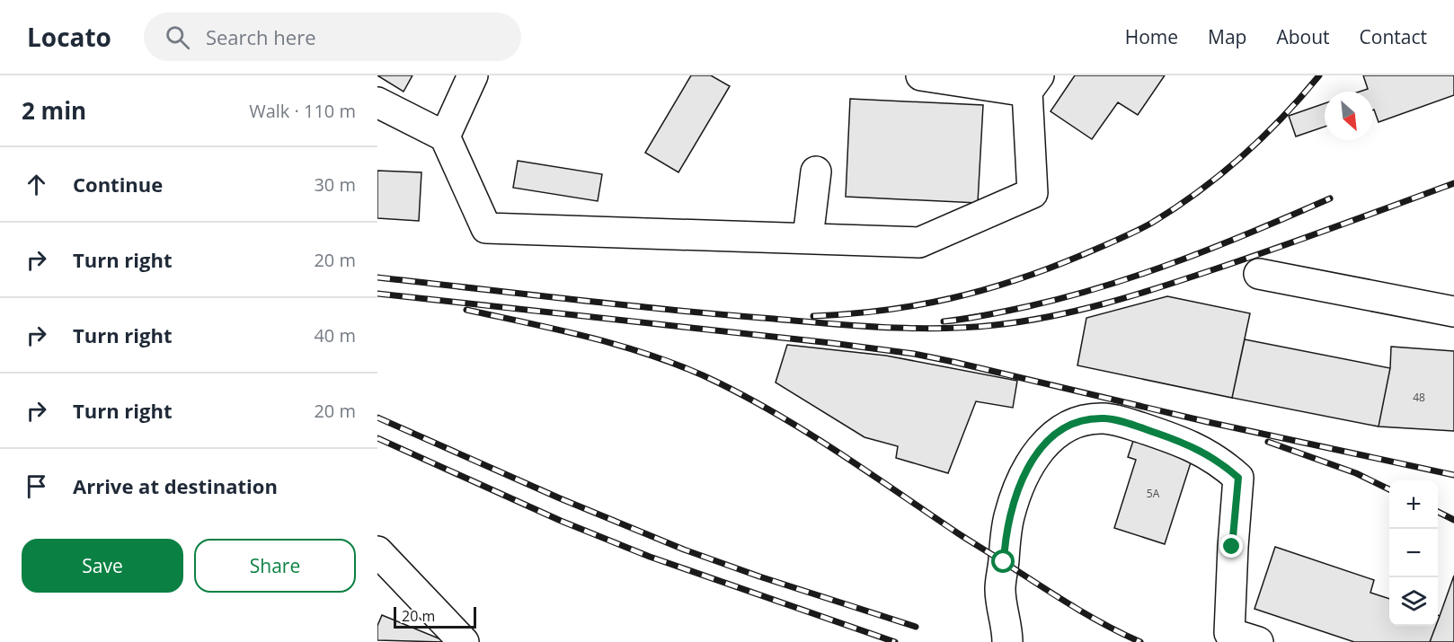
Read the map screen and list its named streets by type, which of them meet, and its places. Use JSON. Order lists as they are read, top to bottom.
{
  "house_numbers": ["48", "5А"],
  "scale_bar": "20 m",
  "north": "bottom right",
  "page": {
    "header": "Locato",
    "search": "Search here",
    "nav": [
      "Home",
      "Map",
      "About",
      "Contact"
    ],
    "heading": ["2 min", "Walk · 110 m"],
    "list": [
      ["Continue", "30 m"],
      ["Turn right", "20 m"],
      ["Turn right", "40 m"],
      ["Turn right", "20 m"],
      "Arrive at destination"
    ],
    "map_buttons": ["+", "−"],
    "buttons": ["Save", "Share"],
    "scale": "20 m"
  }
}
